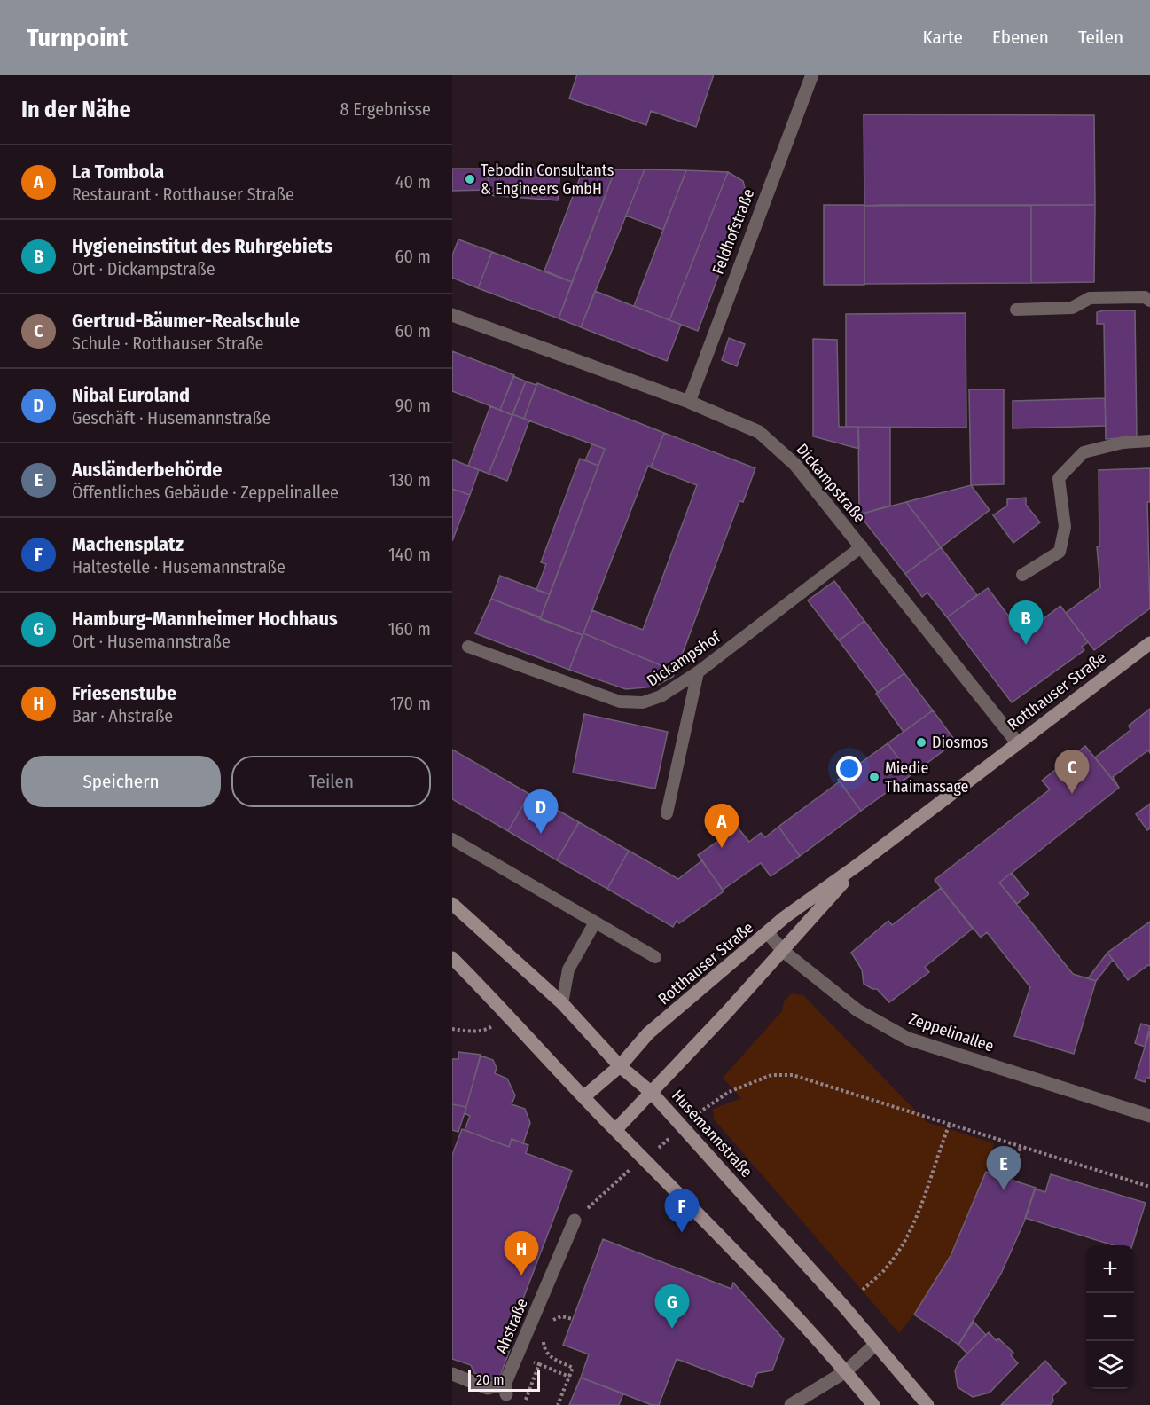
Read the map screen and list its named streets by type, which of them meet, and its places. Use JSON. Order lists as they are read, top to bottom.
{
  "streets": {
    "main road": ["Rotthauser Straße", "Husemannstraße"],
    "street": [
      "Feldhofstraße",
      "Dickampstraße",
      "Zeppelinallee",
      "Ahstraße"
    ],
    "lane": ["Dickampshof"]
  },
  "crossings": [
    ["Feldhofstraße", "Dickampstraße"],
    ["Dickampstraße", "Dickampshof"],
    ["Dickampstraße", "Rotthauser Straße"],
    ["Rotthauser Straße", "Zeppelinallee"],
    ["Rotthauser Straße", "Husemannstraße"]
  ],
  "places": ["Tebodin Consultants & Engineers GmbH", "Diosmos", "Miedie Thaimassage"],
  "scale_bar": "20 m",
  "page": {
    "header": "Turnpoint",
    "nav": ["Karte", "Ebenen", "Teilen"],
    "heading": ["In der Nähe", "8 Ergebnisse"],
    "list": [
      {
        "mark": "A",
        "name": "La Tombola",
        "note": "Restaurant · Rotthauser Straße",
        "value": "40 m"
      },
      {
        "mark": "B",
        "name": "Hygieneinstitut des Ruhrgebiets",
        "note": "Ort · Dickampstraße",
        "value": "60 m"
      },
      {
        "mark": "C",
        "name": "Gertrud-Bäumer-Realschule",
        "note": "Schule · Rotthauser Straße",
        "value": "60 m"
      },
      {
        "mark": "D",
        "name": "Nibal Euroland",
        "note": "Geschäft · Husemannstraße",
        "value": "90 m"
      },
      {
        "mark": "E",
        "name": "Ausländerbehörde",
        "note": "Öffentliches Gebäude · Zeppelinallee",
        "value": "130 m"
      },
      {
        "mark": "F",
        "name": "Machensplatz",
        "note": "Haltestelle · Husemannstraße",
        "value": "140 m"
      },
      {
        "mark": "G",
        "name": "Hamburg-Mannheimer Hochhaus",
        "note": "Ort · Husemannstraße",
        "value": "160 m"
      },
      {
        "mark": "H",
        "name": "Friesenstube",
        "note": "Bar · Ahstraße",
        "value": "170 m"
      }
    ],
    "pins": [
      "B",
      "C",
      "D",
      "A",
      "E",
      "F",
      "H",
      "G"
    ],
    "buttons": ["Speichern", "Teilen"],
    "map_buttons": ["+", "−"],
    "scale": "20 m"
  }
}
